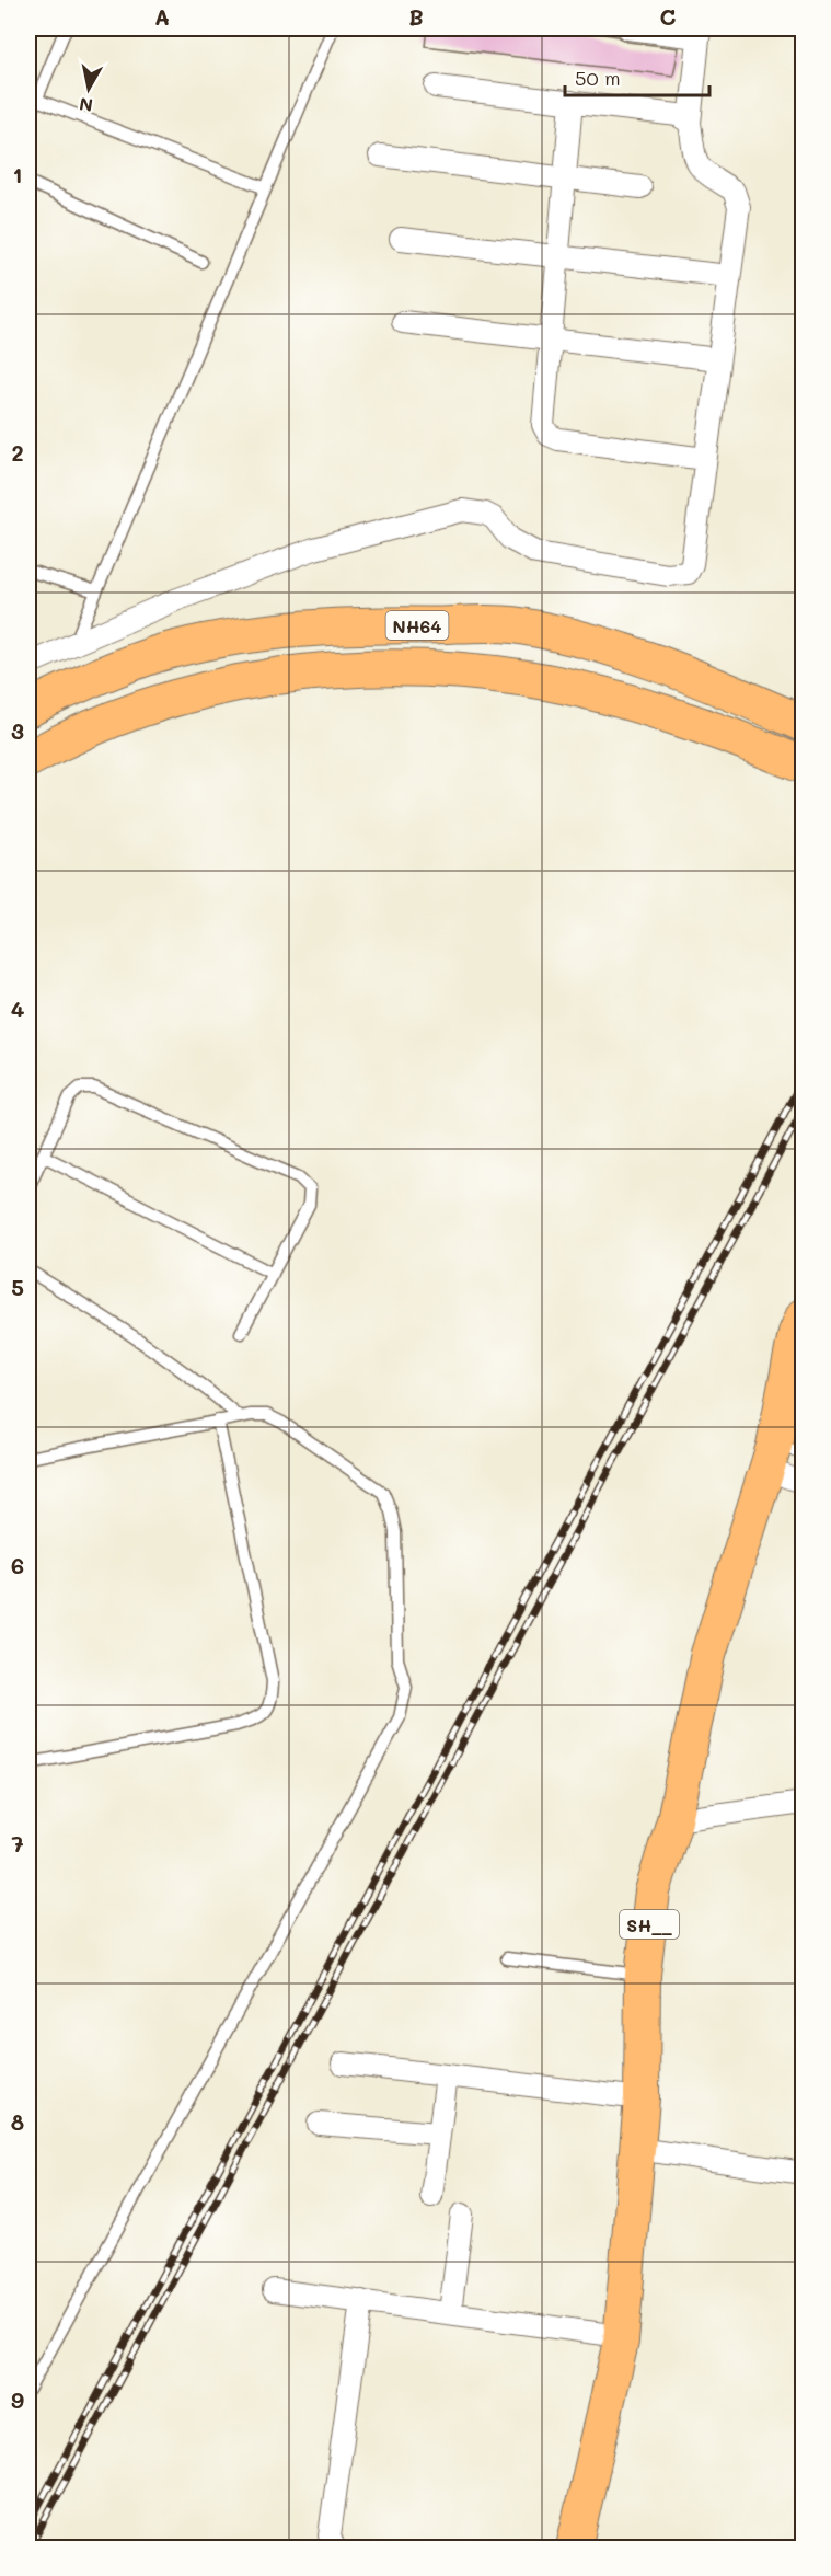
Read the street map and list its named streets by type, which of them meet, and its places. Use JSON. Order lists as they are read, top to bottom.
{
  "streets": {
    "highway": ["NH64"],
    "main road": ["SH__"]
  },
  "scale_bar": "50 m",
  "north": "bottom",
  "grid": {
    "columns": ["A", "B", "C"],
    "rows": [
      "1",
      "2",
      "3",
      "4",
      "5",
      "6",
      "7",
      "8",
      "9"
    ]
  }
}
